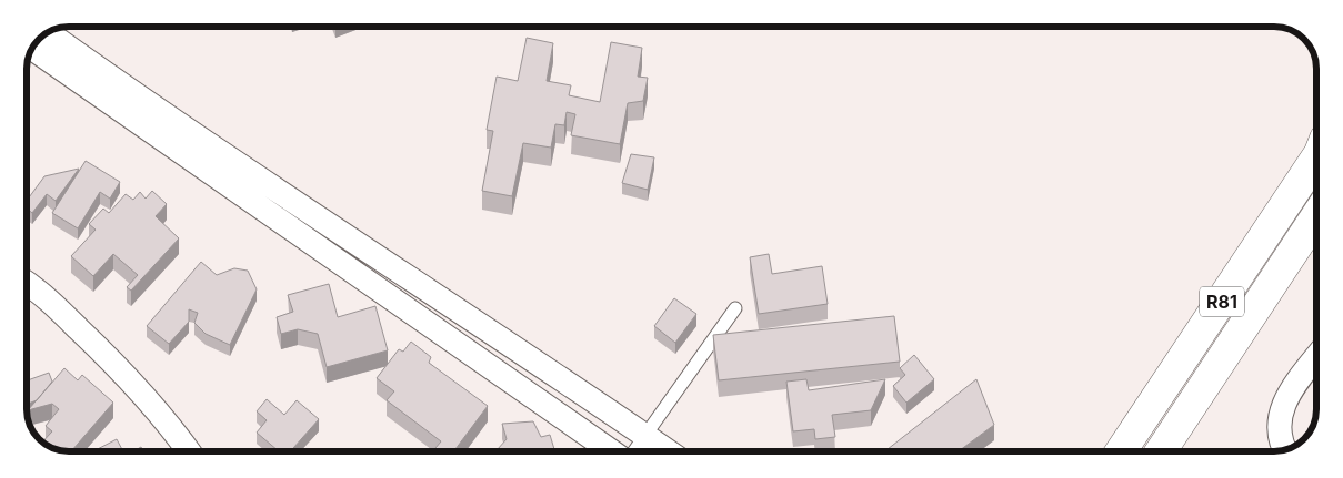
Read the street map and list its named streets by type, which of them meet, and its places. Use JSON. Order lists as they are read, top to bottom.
{
  "streets": {
    "main road": ["R81"]
  }
}
